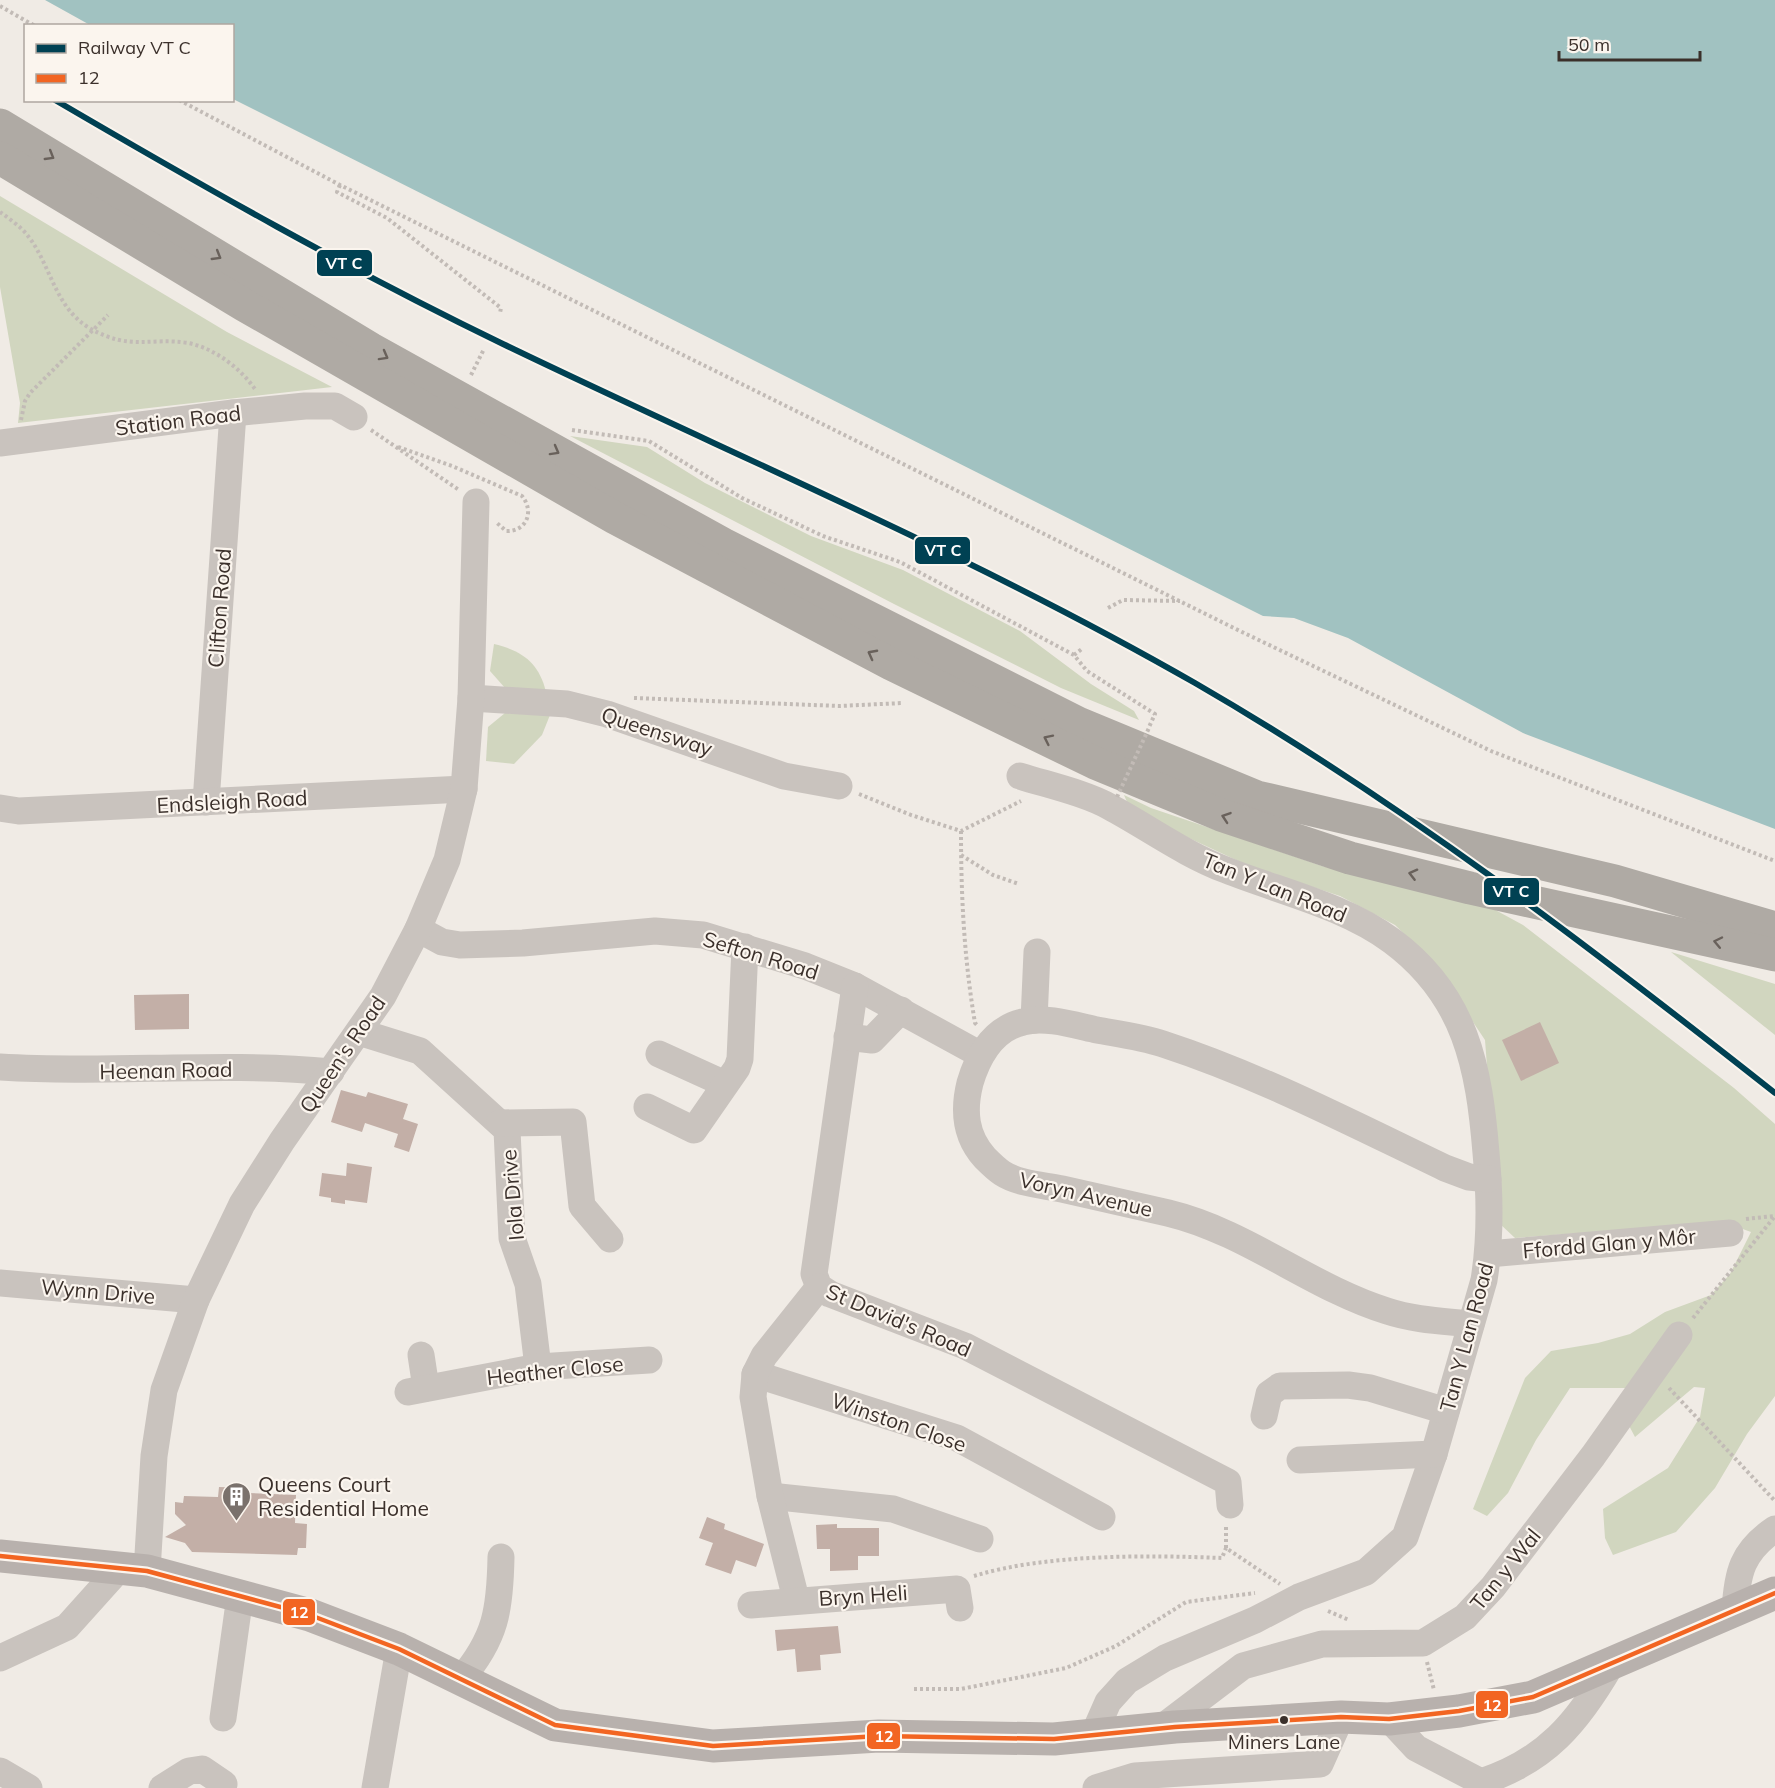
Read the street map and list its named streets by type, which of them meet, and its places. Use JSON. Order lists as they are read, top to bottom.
{
  "streets": {
    "street": [
      "Station Road",
      "Clifton Road",
      "Queensway",
      "Endsleigh Road",
      "Tan Y Lan Road",
      "Sefton Road",
      "Queen's Road",
      "Heenan Road",
      "Voryn Avenue",
      "Iola Drive",
      "Ffordd Glan y Môr",
      "Wynn Drive",
      "St David's Road",
      "Heather Close",
      "Winston Close",
      "Tan y Wal",
      "Bryn Heli"
    ]
  },
  "crossings": [
    ["Station Road", "Clifton Road"],
    ["Clifton Road", "Endsleigh Road"],
    ["Queensway", "Queen's Road"],
    ["Endsleigh Road", "Queen's Road"],
    ["Tan Y Lan Road", "Voryn Avenue"],
    ["Tan Y Lan Road", "Ffordd Glan y Môr"],
    ["Sefton Road", "Queen's Road"],
    ["Sefton Road", "Voryn Avenue"],
    ["Sefton Road", "St David's Road"],
    ["Queen's Road", "Heenan Road"],
    ["Queen's Road", "Iola Drive"],
    ["Queen's Road", "Wynn Drive"],
    ["Iola Drive", "Heather Close"]
  ],
  "places": {
    "building": ["Queens Court Residential Home"],
    "other": ["Miners Lane"]
  },
  "lines": ["transit line 12"],
  "legend": ["Railway VT C", "12"],
  "scale_bar": "50 m"
}
